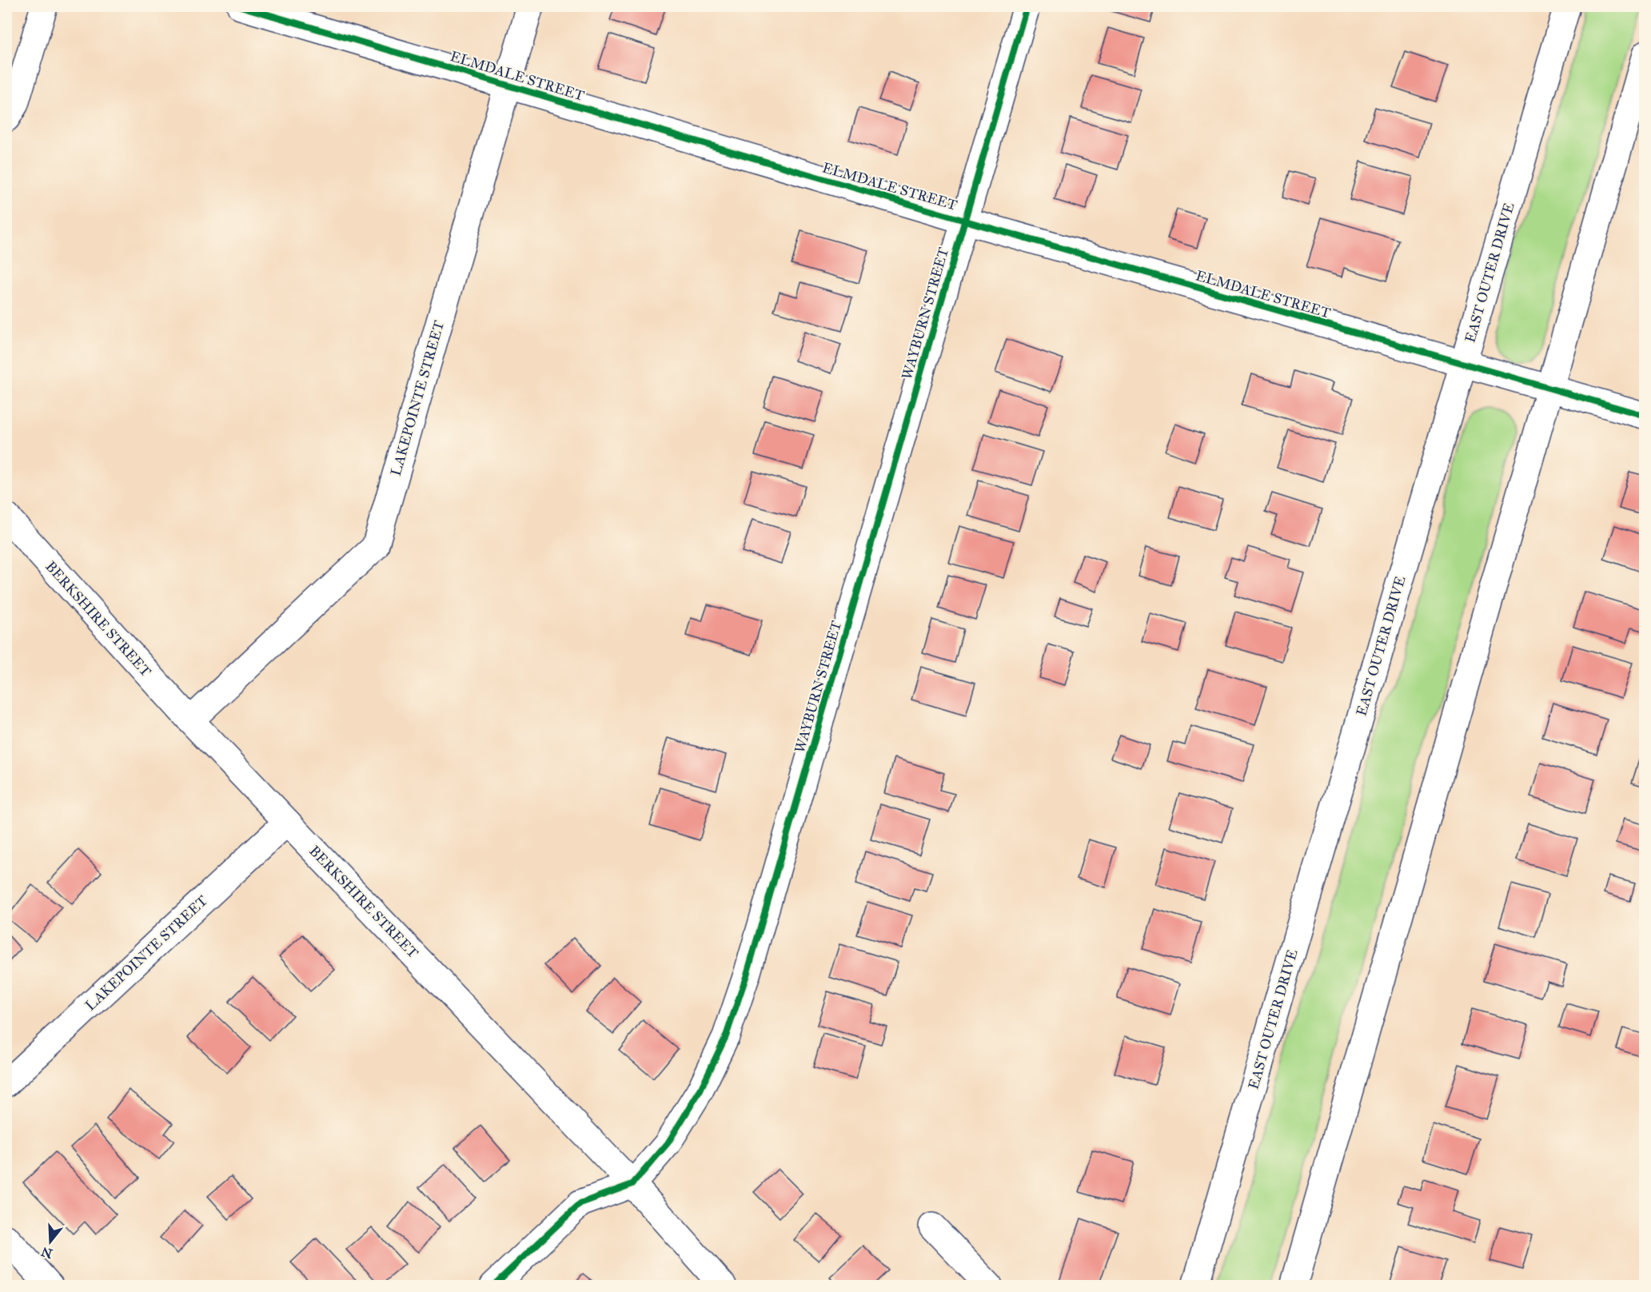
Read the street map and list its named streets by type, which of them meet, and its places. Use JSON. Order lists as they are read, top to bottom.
{
  "streets": {
    "street": [
      "ELMDALE STREET",
      "EAST OUTER DRIVE",
      "WAYBURN STREET",
      "LAKEPOINTE STREET",
      "BERKSHIRE STREET"
    ]
  },
  "crossings": [
    ["ELMDALE STREET", "EAST OUTER DRIVE"],
    ["ELMDALE STREET", "WAYBURN STREET"],
    ["ELMDALE STREET", "LAKEPOINTE STREET"],
    ["WAYBURN STREET", "BERKSHIRE STREET"],
    ["LAKEPOINTE STREET", "BERKSHIRE STREET"]
  ],
  "north": "bottom"
}
